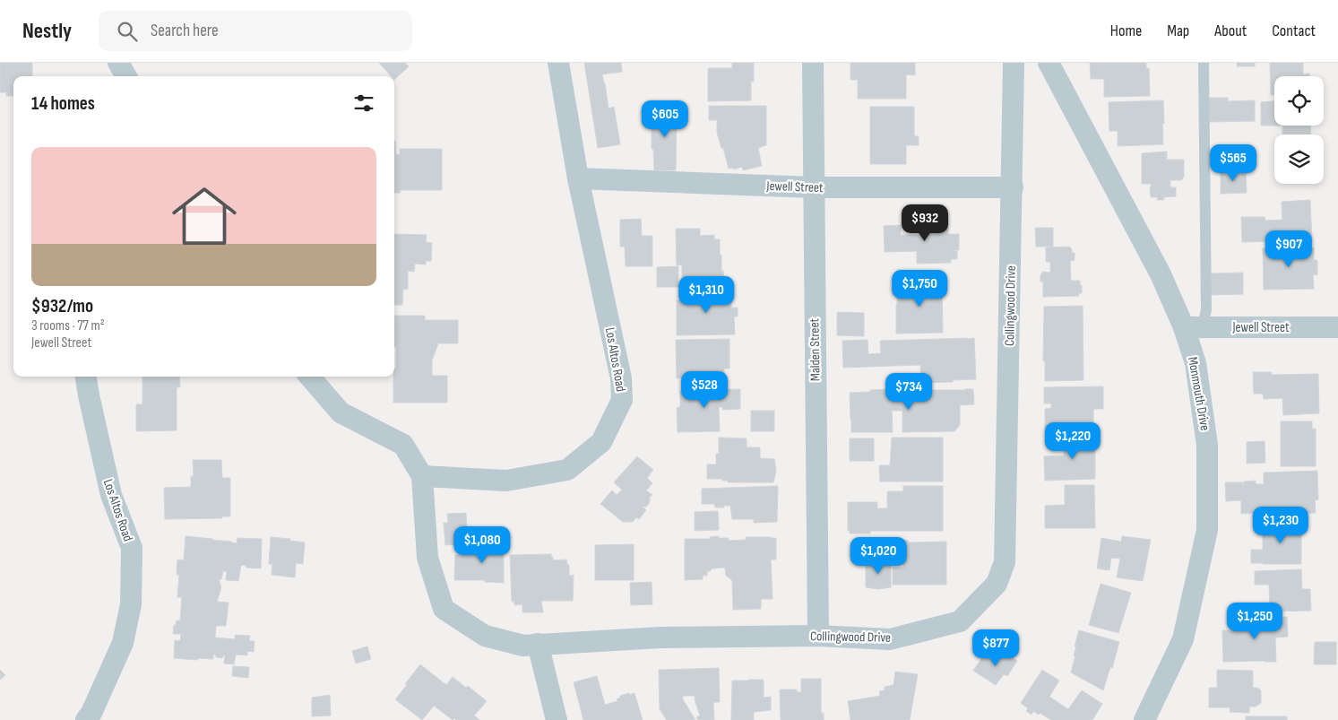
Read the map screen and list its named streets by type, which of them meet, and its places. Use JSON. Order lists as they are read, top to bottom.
{
  "streets": {
    "street": [
      "Jewell Street",
      "Collingwood Drive",
      "Malden Street",
      "Los Altos Road",
      "Monmouth Drive"
    ]
  },
  "crossings": [
    ["Jewell Street", "Collingwood Drive"],
    ["Jewell Street", "Malden Street"],
    ["Jewell Street", "Los Altos Road"],
    ["Jewell Street", "Monmouth Drive"],
    ["Collingwood Drive", "Malden Street"],
    ["Collingwood Drive", "Los Altos Road"]
  ],
  "page": {
    "header": "Nestly",
    "search": "Search here",
    "nav": [
      "Home",
      "Map",
      "About",
      "Contact"
    ],
    "heading": "14 homes",
    "price": [
      "$605",
      "$565",
      "$932",
      "$907",
      "$1,750",
      "$1,310",
      "$528",
      "$734",
      "$1,220",
      "$1,230",
      "$1,080",
      "$1,020",
      "$1,250",
      "$877"
    ],
    "list": [
      {
        "name": "$932/mo",
        "note": "3 rooms · 77 m² · Jewell Street"
      }
    ]
  }
}
